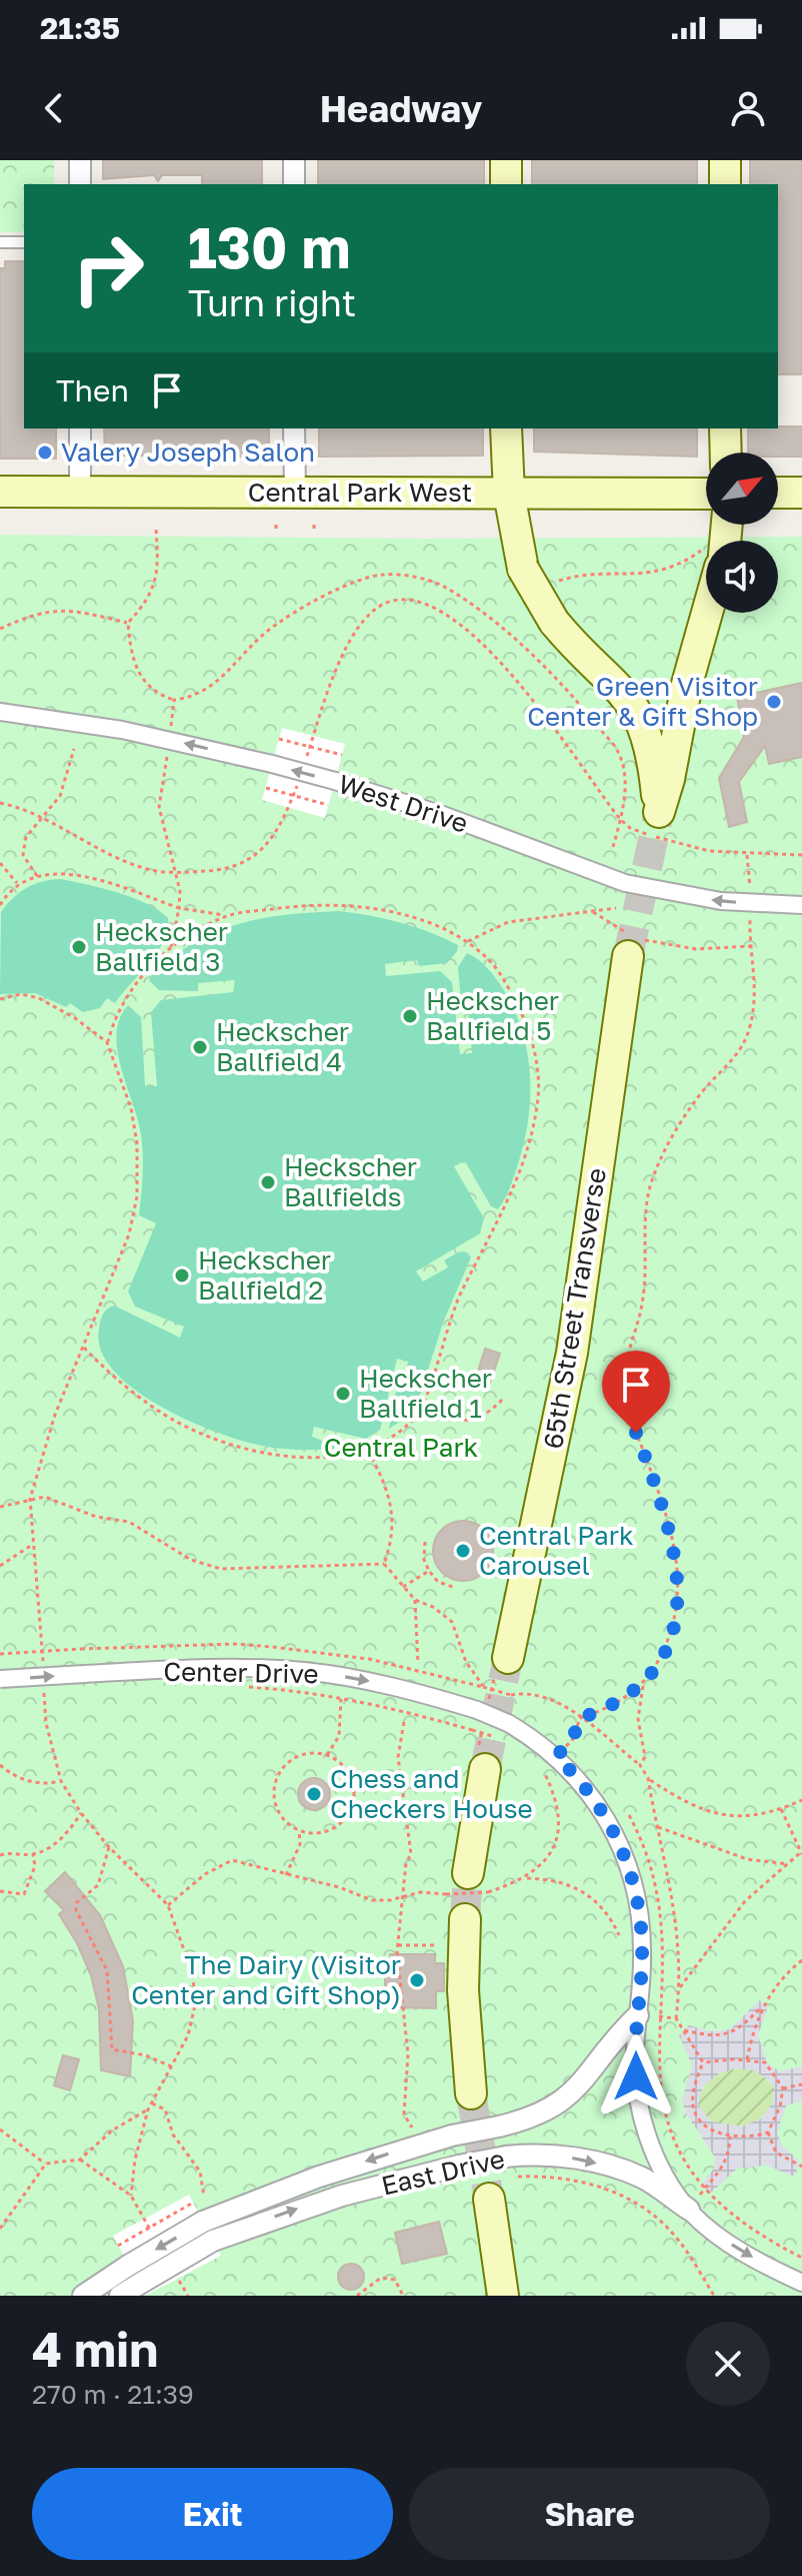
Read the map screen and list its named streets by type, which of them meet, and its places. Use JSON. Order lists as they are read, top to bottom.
{
  "streets": {
    "main road": ["Central Park West", "65th Street Transverse"],
    "street": ["West Drive", "Center Drive", "East Drive"]
  },
  "one_way": ["West Drive", "Center Drive"],
  "parks": ["Central Park"],
  "places": [
    "Valery Joseph Salon",
    "Green Visitor Center & Gift Shop",
    "Heckscher Ballfield 3",
    "Heckscher Ballfield 5",
    "Heckscher Ballfield 4",
    "Heckscher Ballfields",
    "Heckscher Ballfield 2",
    "Heckscher Ballfield 1",
    "Central Park Carousel",
    "Chess and Checkers House",
    "The Dairy (Visitor Center and Gift Shop)"
  ],
  "north": "top right",
  "page": {
    "status": "21:35",
    "header": "Headway",
    "turn": ["130 m", "Turn right"],
    "then": "Then",
    "heading": ["4 min", "270 m · 21:39"],
    "buttons": ["Exit", "Share"]
  }
}
